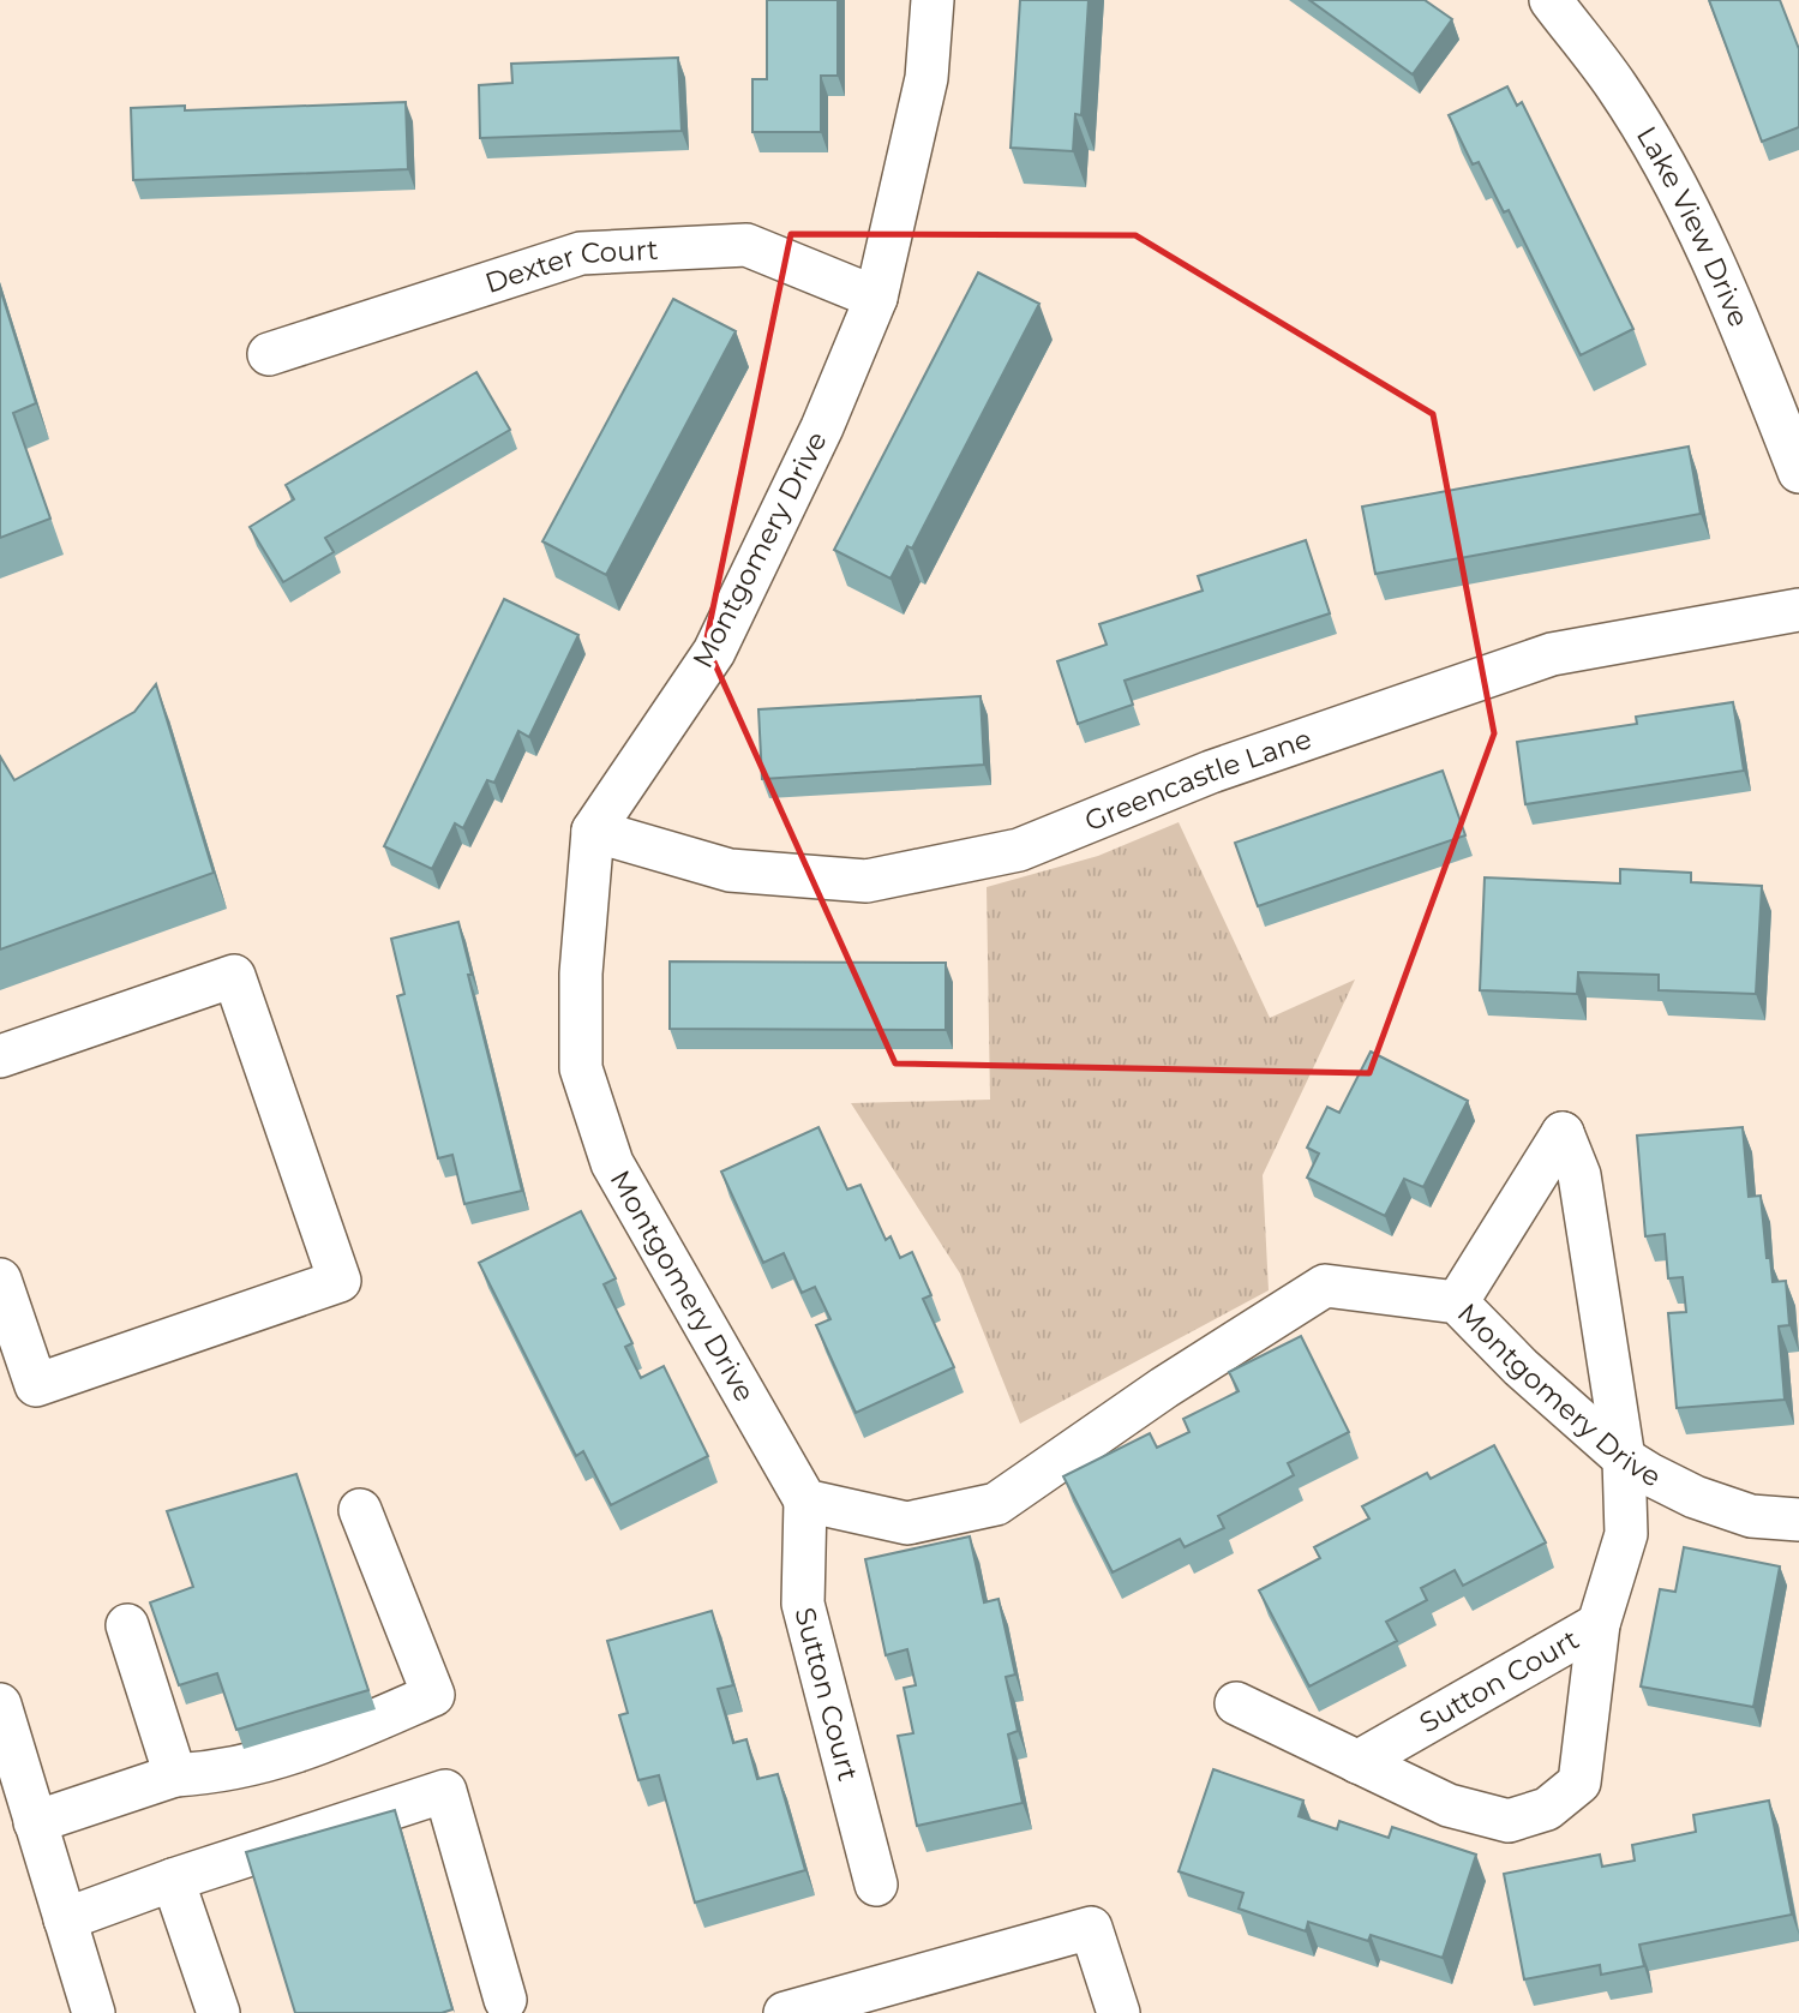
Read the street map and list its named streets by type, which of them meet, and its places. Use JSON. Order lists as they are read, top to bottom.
{
  "streets": {
    "street": [
      "Lake View Drive",
      "Dexter Court",
      "Montgomery Drive",
      "Greencastle Lane",
      "Sutton Court"
    ]
  },
  "crossings": [
    ["Dexter Court", "Montgomery Drive"],
    ["Montgomery Drive", "Greencastle Lane"],
    ["Montgomery Drive", "Sutton Court"]
  ]
}
